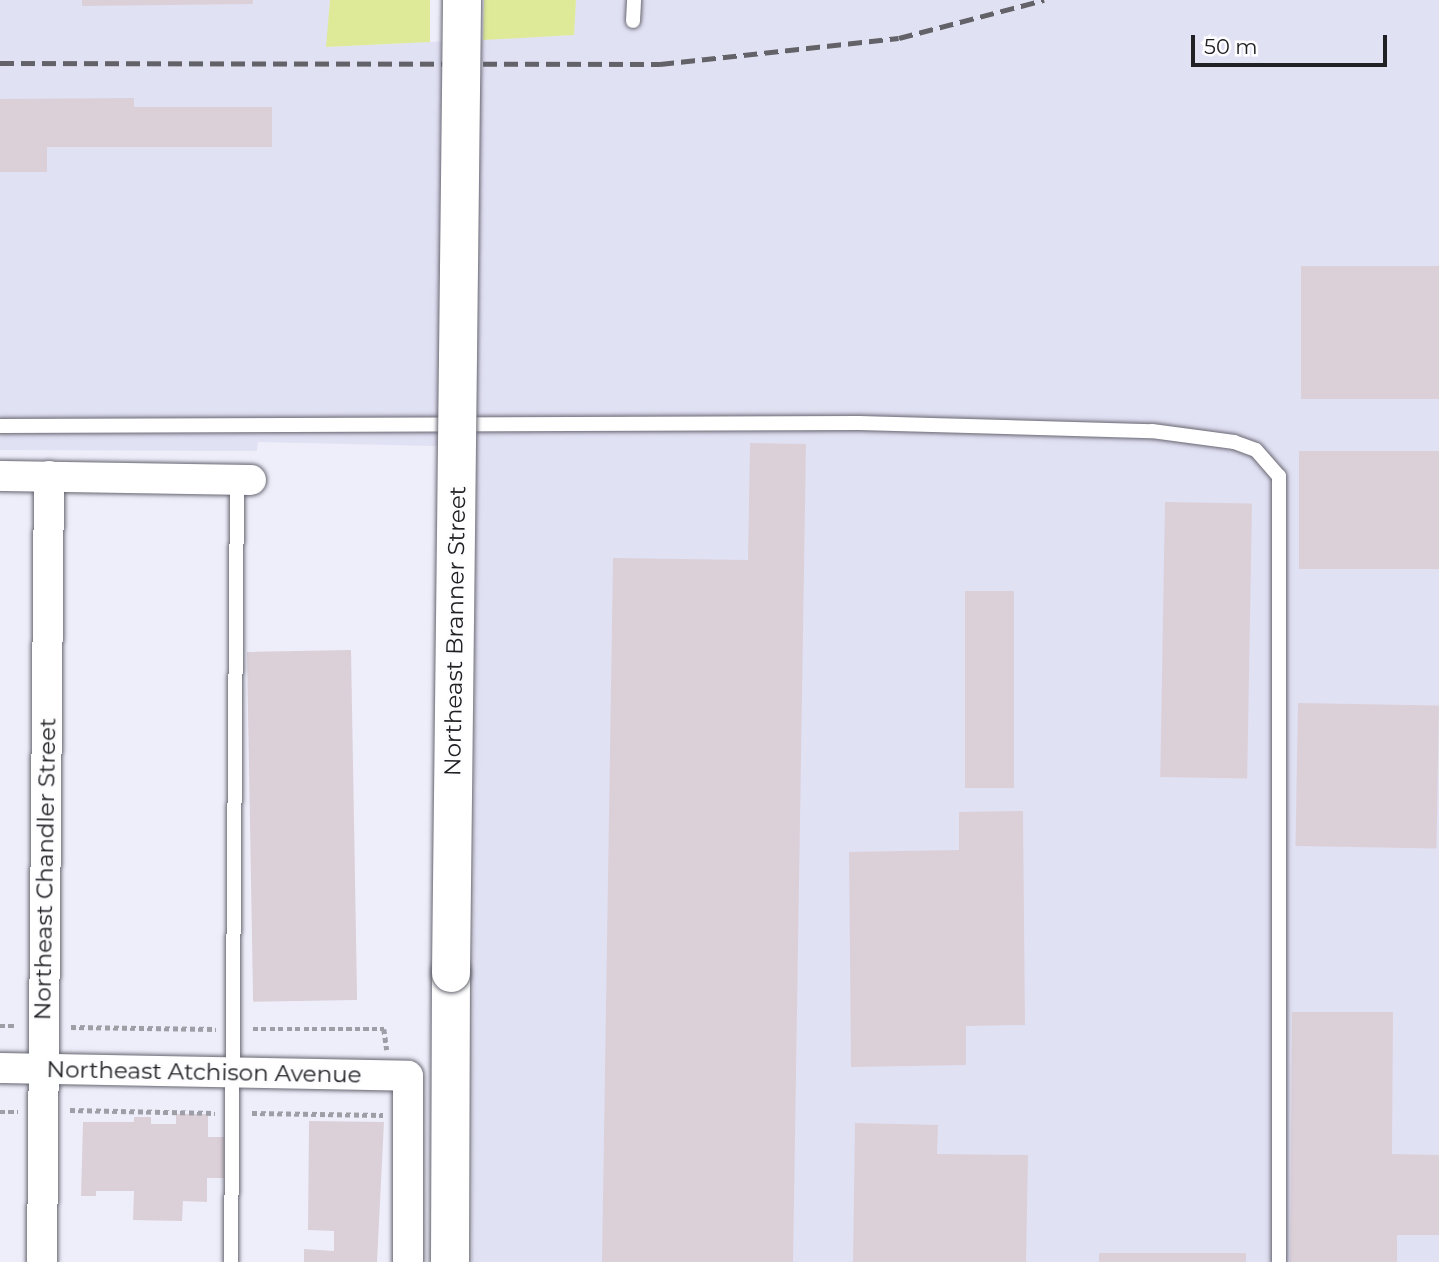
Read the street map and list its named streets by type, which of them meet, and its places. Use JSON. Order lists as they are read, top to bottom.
{
  "streets": {
    "main road": ["Northeast Branner Street"],
    "street": ["Northeast Chandler Street", "Northeast Atchison Avenue"]
  },
  "crossings": [
    ["Northeast Chandler Street", "Northeast Atchison Avenue"]
  ],
  "scale_bar": "50 m"
}
